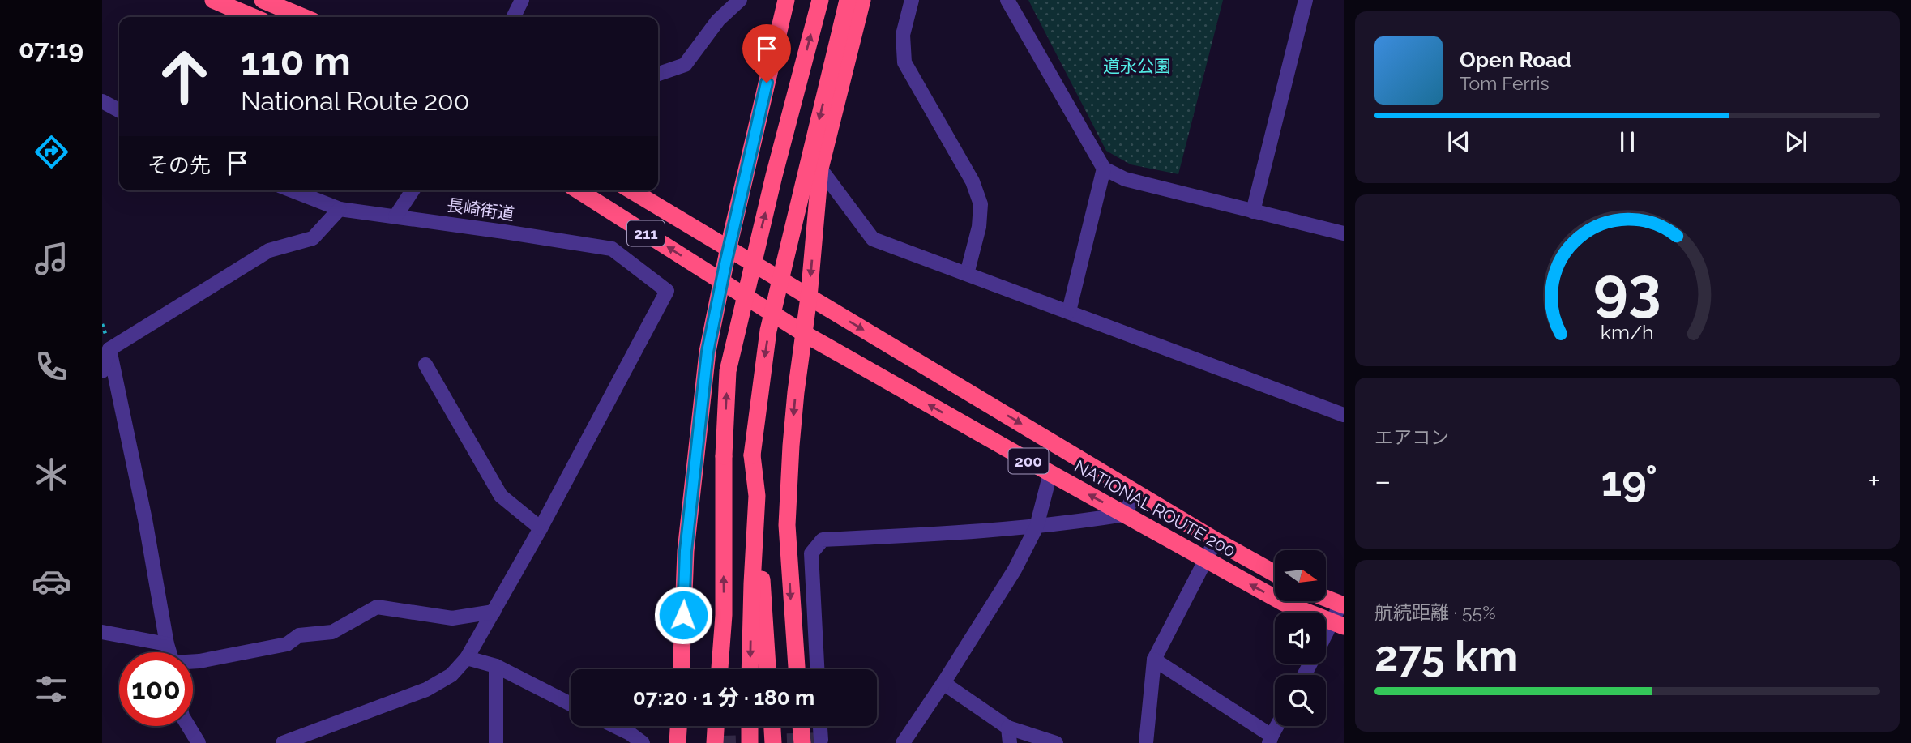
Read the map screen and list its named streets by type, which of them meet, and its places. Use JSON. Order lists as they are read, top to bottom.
{
  "streets": {
    "highway": ["211", "200", "NATIONAL ROUTE 200"],
    "street": ["長崎街道"]
  },
  "crossings": [
    ["211", "NATIONAL ROUTE 200"]
  ],
  "parks": ["道永公園"],
  "north": "right",
  "page": {
    "tabs": "07:19",
    "turn": ["110 m", "National Route 200"],
    "song": ["Open Road", "Tom Ferris"],
    "then": "その先",
    "tile": [
      "エアコン",
      ["航続距離 · 55%", "275 km"]
    ],
    "heat": ["−", "19°", "+"],
    "limit": "100",
    "trip": "07:20 · 1 分 · 180 m",
    "gauge": ["93", "km/h"]
  }
}
